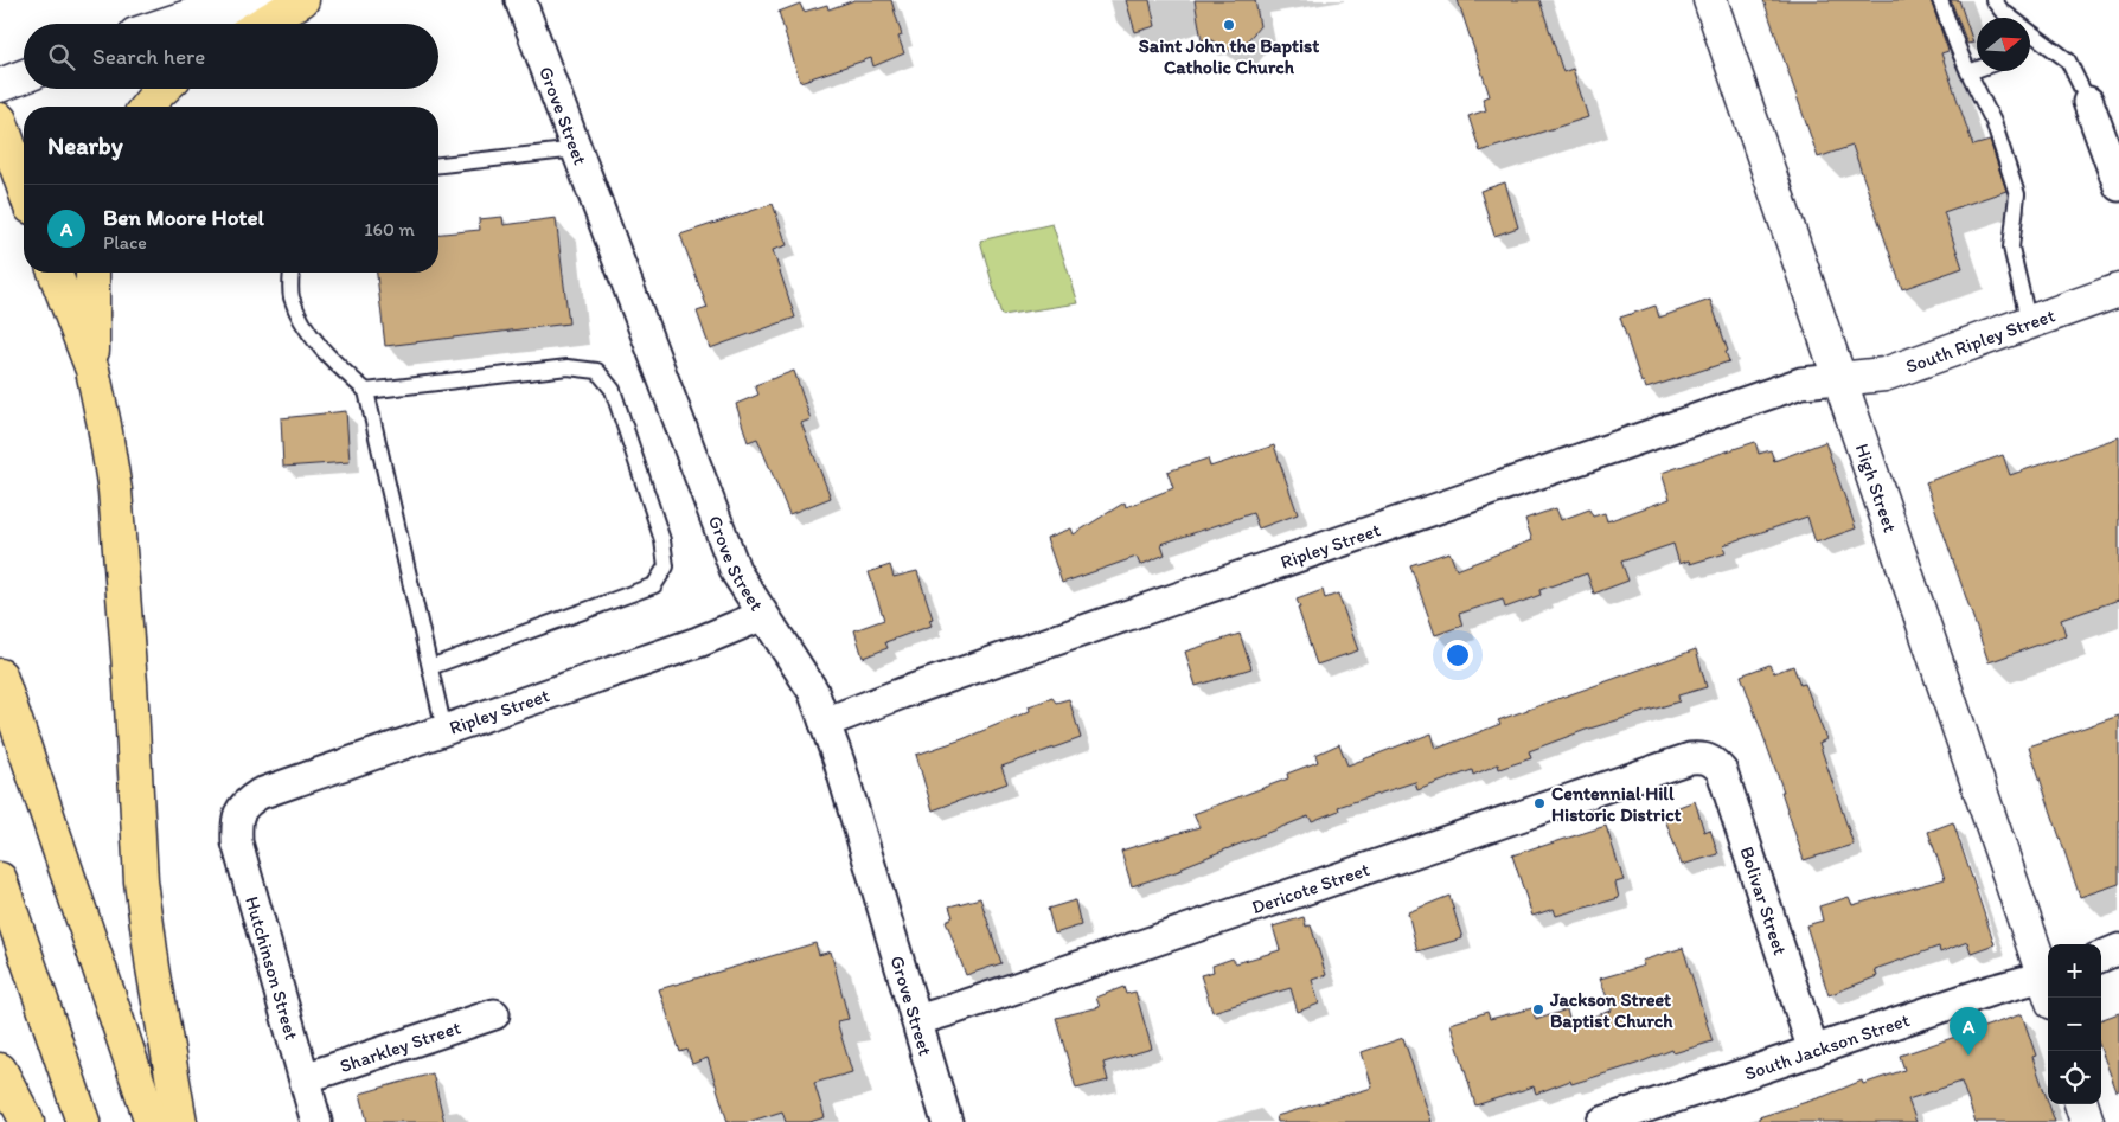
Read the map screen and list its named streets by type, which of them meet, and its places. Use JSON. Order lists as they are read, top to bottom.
{
  "streets": {
    "main road": ["South Ripley Street", "High Street"],
    "street": [
      "Grove Street",
      "Ripley Street",
      "Dericote Street",
      "Bolivar Street",
      "Hutchinson Street",
      "Sharkley Street",
      "South Jackson Street"
    ]
  },
  "crossings": [
    ["Grove Street", "Ripley Street"],
    ["Grove Street", "Dericote Street"],
    ["South Ripley Street", "High Street"],
    ["South Ripley Street", "Ripley Street"],
    ["High Street", "Ripley Street"],
    ["Ripley Street", "Hutchinson Street"],
    ["Dericote Street", "Bolivar Street"],
    ["Bolivar Street", "South Jackson Street"],
    ["Hutchinson Street", "Sharkley Street"]
  ],
  "places": ["Saint John the Baptist Catholic Church", "Centennial Hill Historic District", "Jackson Street Baptist Church"],
  "north": "right",
  "page": {
    "search": "Search here",
    "heading": "Nearby",
    "list": [
      {
        "mark": "A",
        "name": "Ben Moore Hotel",
        "note": "Place",
        "value": "160 m"
      }
    ],
    "map_buttons": ["+", "−"],
    "pins": "A"
  }
}
